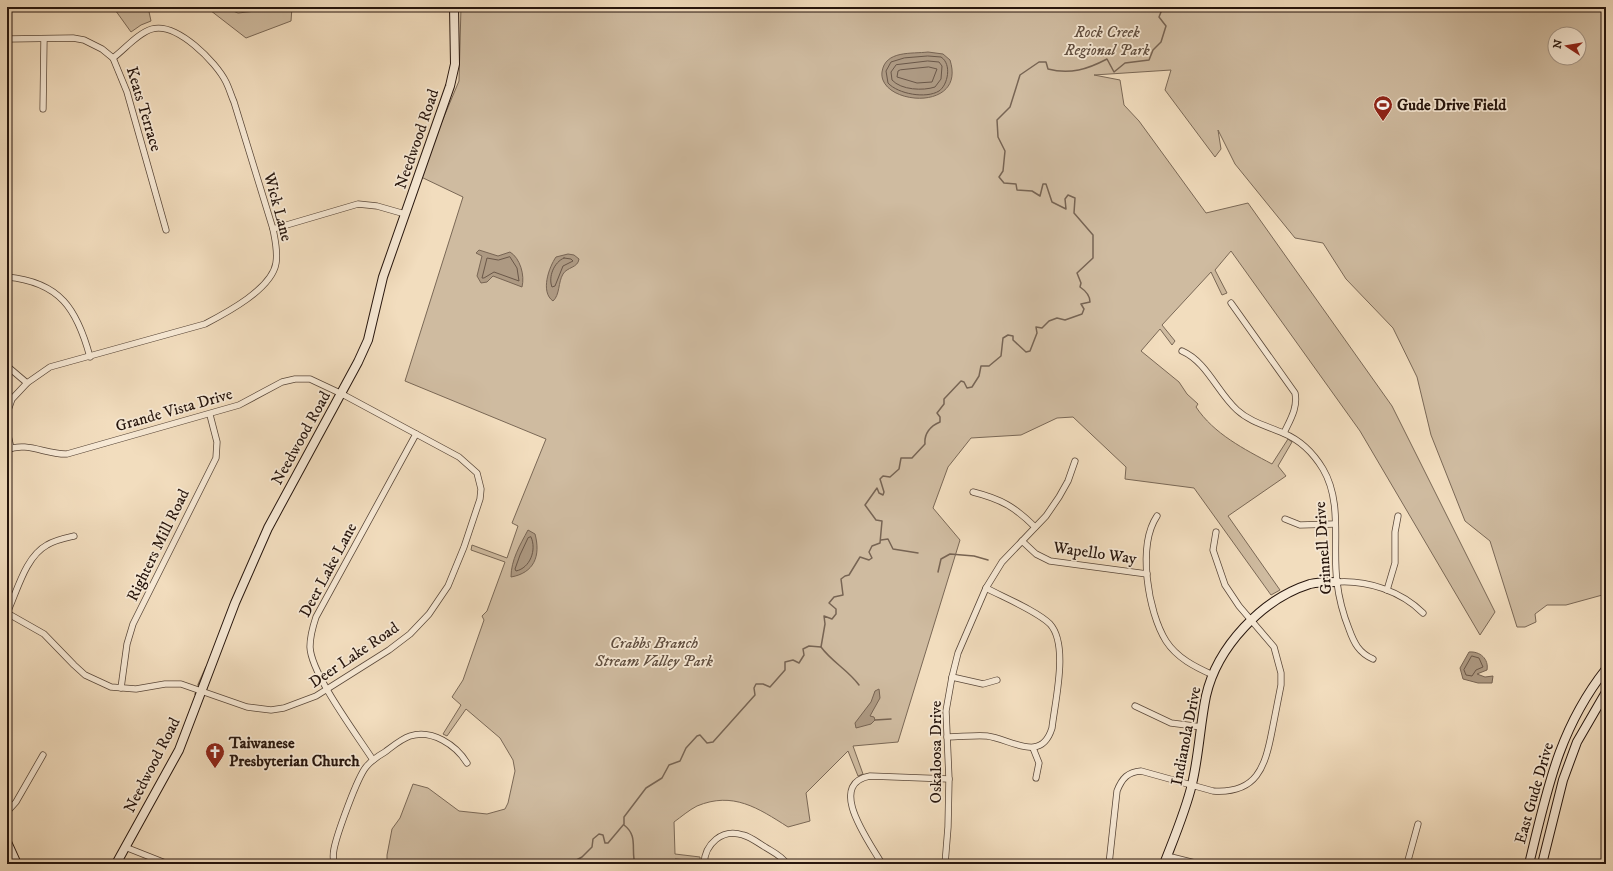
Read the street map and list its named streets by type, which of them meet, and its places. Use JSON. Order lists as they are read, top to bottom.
{
  "streets": {
    "street": [
      "Keats Terrace",
      "Needwood Road",
      "Wick Lane",
      "Grande Vista Drive",
      "Righters Mill Road",
      "Grinnell Drive",
      "Wapello Way",
      "Deer Lake Lane",
      "Deer Lake Road",
      "Indianola Drive",
      "Oskaloosa Drive",
      "East Gude Drive"
    ]
  },
  "crossings": [
    ["Keats Terrace", "Wick Lane"],
    ["Needwood Road", "Grande Vista Drive"],
    ["Needwood Road", "Deer Lake Road"],
    ["Grande Vista Drive", "Righters Mill Road"],
    ["Grande Vista Drive", "Deer Lake Road"],
    ["Righters Mill Road", "Deer Lake Road"],
    ["Grinnell Drive", "Indianola Drive"],
    ["Wapello Way", "Oskaloosa Drive"],
    ["Deer Lake Lane", "Deer Lake Road"]
  ],
  "parks": ["Rock Creek Regional Park", "Crabbs Branch Stream Valley Park"],
  "places": {
    "sports": ["Gude Drive Field"],
    "church": ["Taiwanese Presbyterian Church"]
  },
  "north": "left"
}
